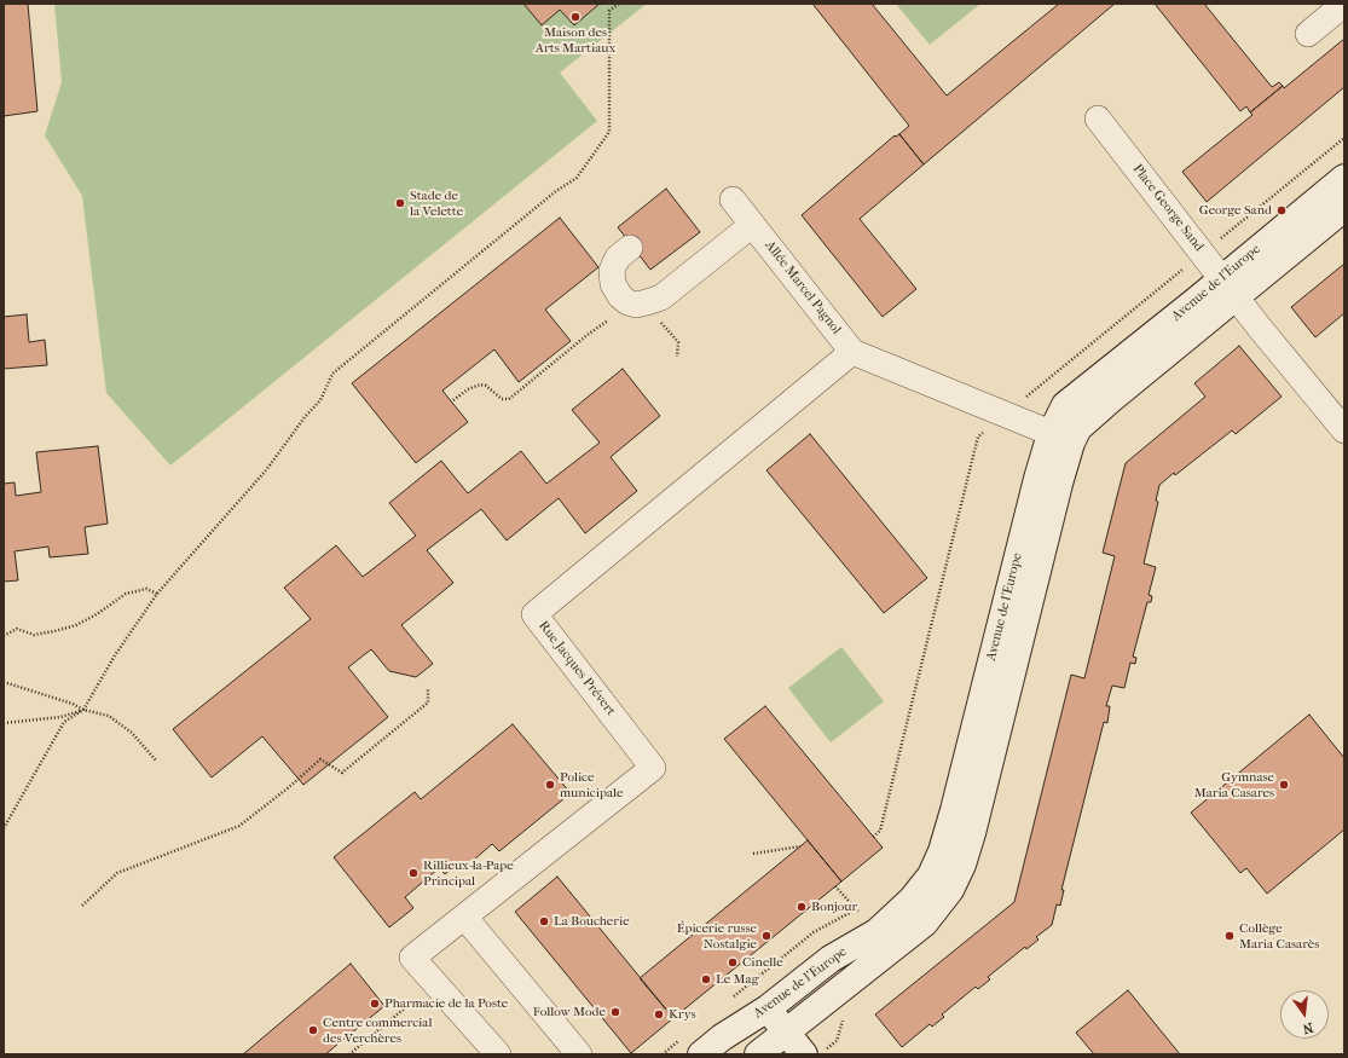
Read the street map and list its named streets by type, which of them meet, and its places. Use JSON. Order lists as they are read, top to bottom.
{
  "streets": {
    "street": [
      "Place George Sand",
      "Avenue de l'Europe",
      "Allée Marcel Pagnol",
      "Rue Jacques Prévert"
    ]
  },
  "crossings": [
    ["Place George Sand", "Avenue de l'Europe"],
    ["Allée Marcel Pagnol", "Rue Jacques Prévert"]
  ],
  "places": [
    "Maison des Arts Martiaux",
    "Stade de la Velette",
    "George Sand",
    "Police municipale",
    "Gymnase Maria Casares",
    "Rillieux-la-Pape Principal",
    "Bonjour",
    "La Boucherie",
    "Épicerie russe Nostalgie",
    "Collège Maria Casarès",
    "Cinelle",
    "Le Mag",
    "Pharmacie de la Poste",
    "Follow Mode",
    "Krys",
    "Centre commercial des Verchères"
  ],
  "north": "bottom"
}
